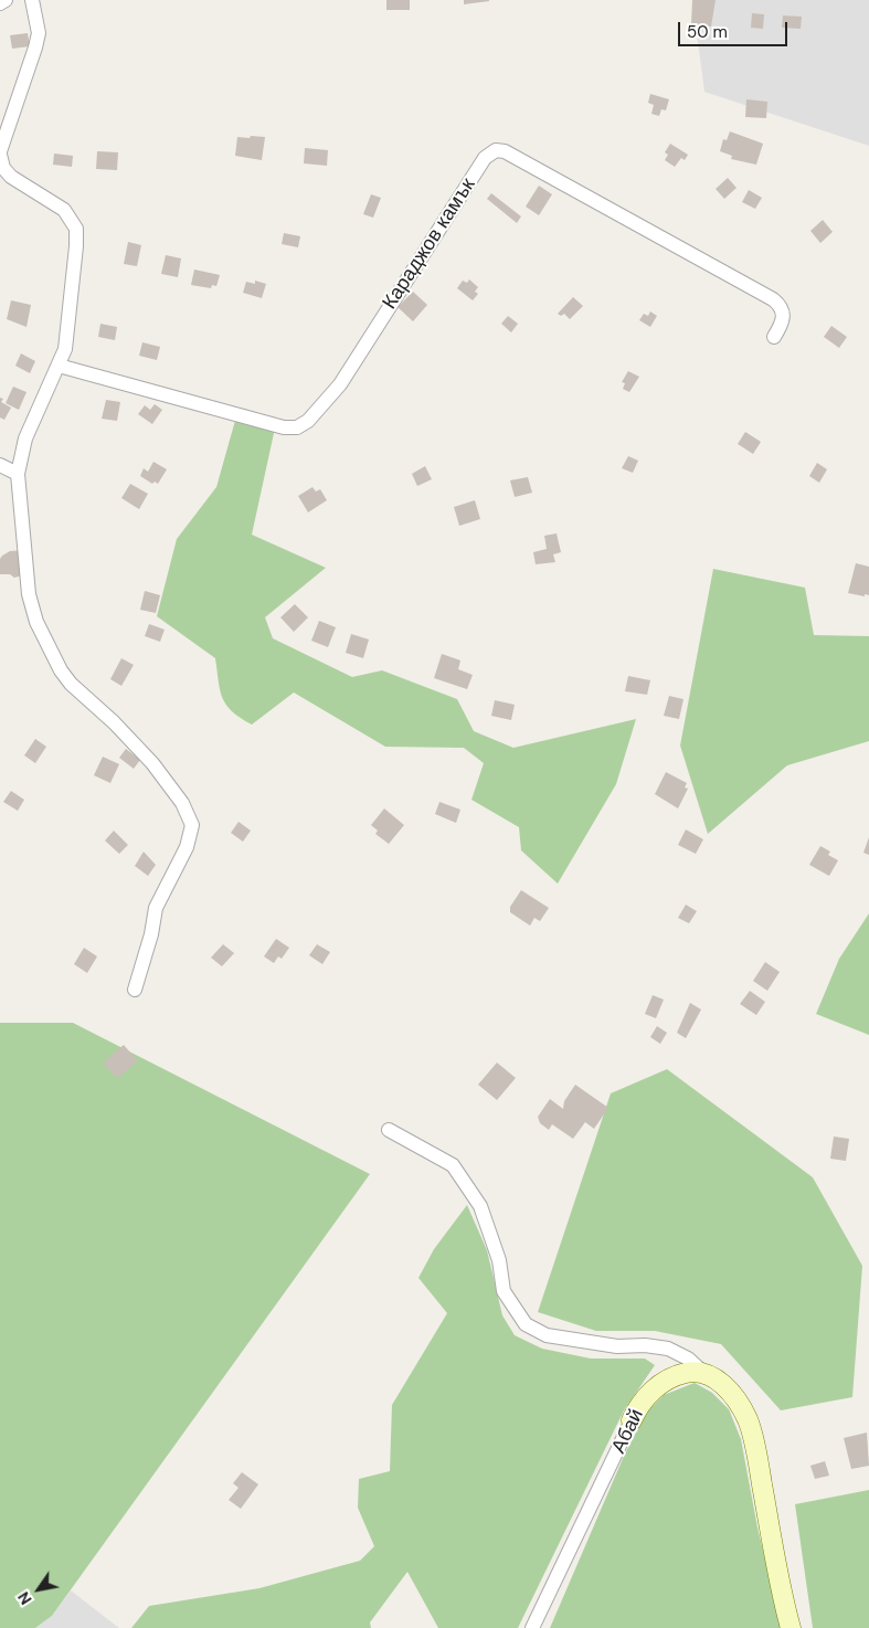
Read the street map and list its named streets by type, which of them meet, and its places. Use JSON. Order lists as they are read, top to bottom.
{
  "streets": {
    "street": ["Караджов камък", "Абай"]
  },
  "scale_bar": "50 m",
  "north": "bottom left"
}
